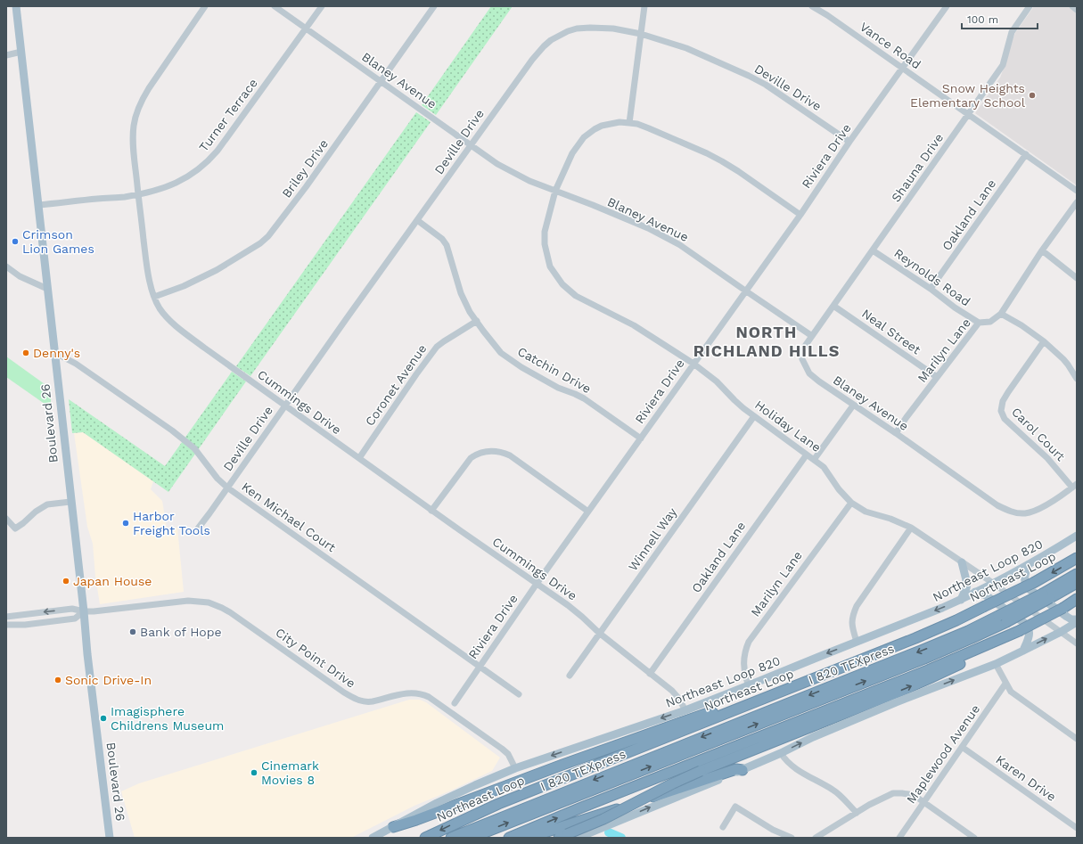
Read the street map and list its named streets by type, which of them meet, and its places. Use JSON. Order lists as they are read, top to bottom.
{
  "streets": {
    "highway": ["Northeast Loop", "I 820 TEXpress"],
    "main road": ["Boulevard 26", "Northeast Loop 820"],
    "street": [
      "Vance Road",
      "Blaney Avenue",
      "Deville Drive",
      "Turner Terrace",
      "Riviera Drive",
      "Shauna Drive",
      "Briley Drive",
      "Oakland Lane",
      "Reynolds Road",
      "Neal Street",
      "Marilyn Lane",
      "Catchin Drive",
      "Coronet Avenue",
      "Cummings Drive",
      "Holiday Lane",
      "Carol Court",
      "Ken Michael Court",
      "Winnell Way",
      "City Point Drive",
      "Maplewood Avenue",
      "Karen Drive"
    ]
  },
  "crossings": [
    ["Vance Road", "Riviera Drive"],
    ["Vance Road", "Shauna Drive"],
    ["Vance Road", "Oakland Lane"],
    ["Blaney Avenue", "Deville Drive"],
    ["Blaney Avenue", "Turner Terrace"],
    ["Blaney Avenue", "Riviera Drive"],
    ["Blaney Avenue", "Shauna Drive"],
    ["Blaney Avenue", "Briley Drive"],
    ["Blaney Avenue", "Marilyn Lane"],
    ["Blaney Avenue", "Holiday Lane"],
    ["Blaney Avenue", "Carol Court"],
    ["Deville Drive", "Riviera Drive"],
    ["Deville Drive", "Catchin Drive"],
    ["Deville Drive", "Cummings Drive"],
    ["Deville Drive", "Ken Michael Court"],
    ["Turner Terrace", "Cummings Drive"],
    ["Turner Terrace", "Boulevard 26"],
    ["Riviera Drive", "Catchin Drive"],
    ["Riviera Drive", "Cummings Drive"],
    ["Riviera Drive", "Holiday Lane"],
    ["Riviera Drive", "Ken Michael Court"],
    ["Shauna Drive", "Reynolds Road"],
    ["Shauna Drive", "Neal Street"],
    ["Briley Drive", "Cummings Drive"],
    ["Oakland Lane", "Reynolds Road"],
    ["Oakland Lane", "Cummings Drive"],
    ["Oakland Lane", "Holiday Lane"],
    ["Reynolds Road", "Marilyn Lane"],
    ["Neal Street", "Marilyn Lane"],
    ["Marilyn Lane", "Holiday Lane"],
    ["Marilyn Lane", "Northeast Loop 820"],
    ["Catchin Drive", "Coronet Avenue"],
    ["Coronet Avenue", "Cummings Drive"],
    ["Cummings Drive", "Winnell Way"],
    ["Cummings Drive", "Northeast Loop 820"],
    ["Boulevard 26", "Ken Michael Court"],
    ["Boulevard 26", "City Point Drive"],
    ["Holiday Lane", "Winnell Way"],
    ["Holiday Lane", "Northeast Loop 820"],
    ["Northeast Loop 820", "City Point Drive"],
    ["Maplewood Avenue", "Karen Drive"]
  ],
  "districts": ["NORTH RICHLAND HILLS"],
  "places": [
    "Snow Heights Elementary School",
    "Crimson Lion Games",
    "Denny's",
    "Harbor Freight Tools",
    "Japan House",
    "Bank of Hope",
    "Sonic Drive-In",
    "Imagisphere Childrens Museum",
    "Cinemark Movies 8"
  ],
  "scale_bar": "100 m"
}
